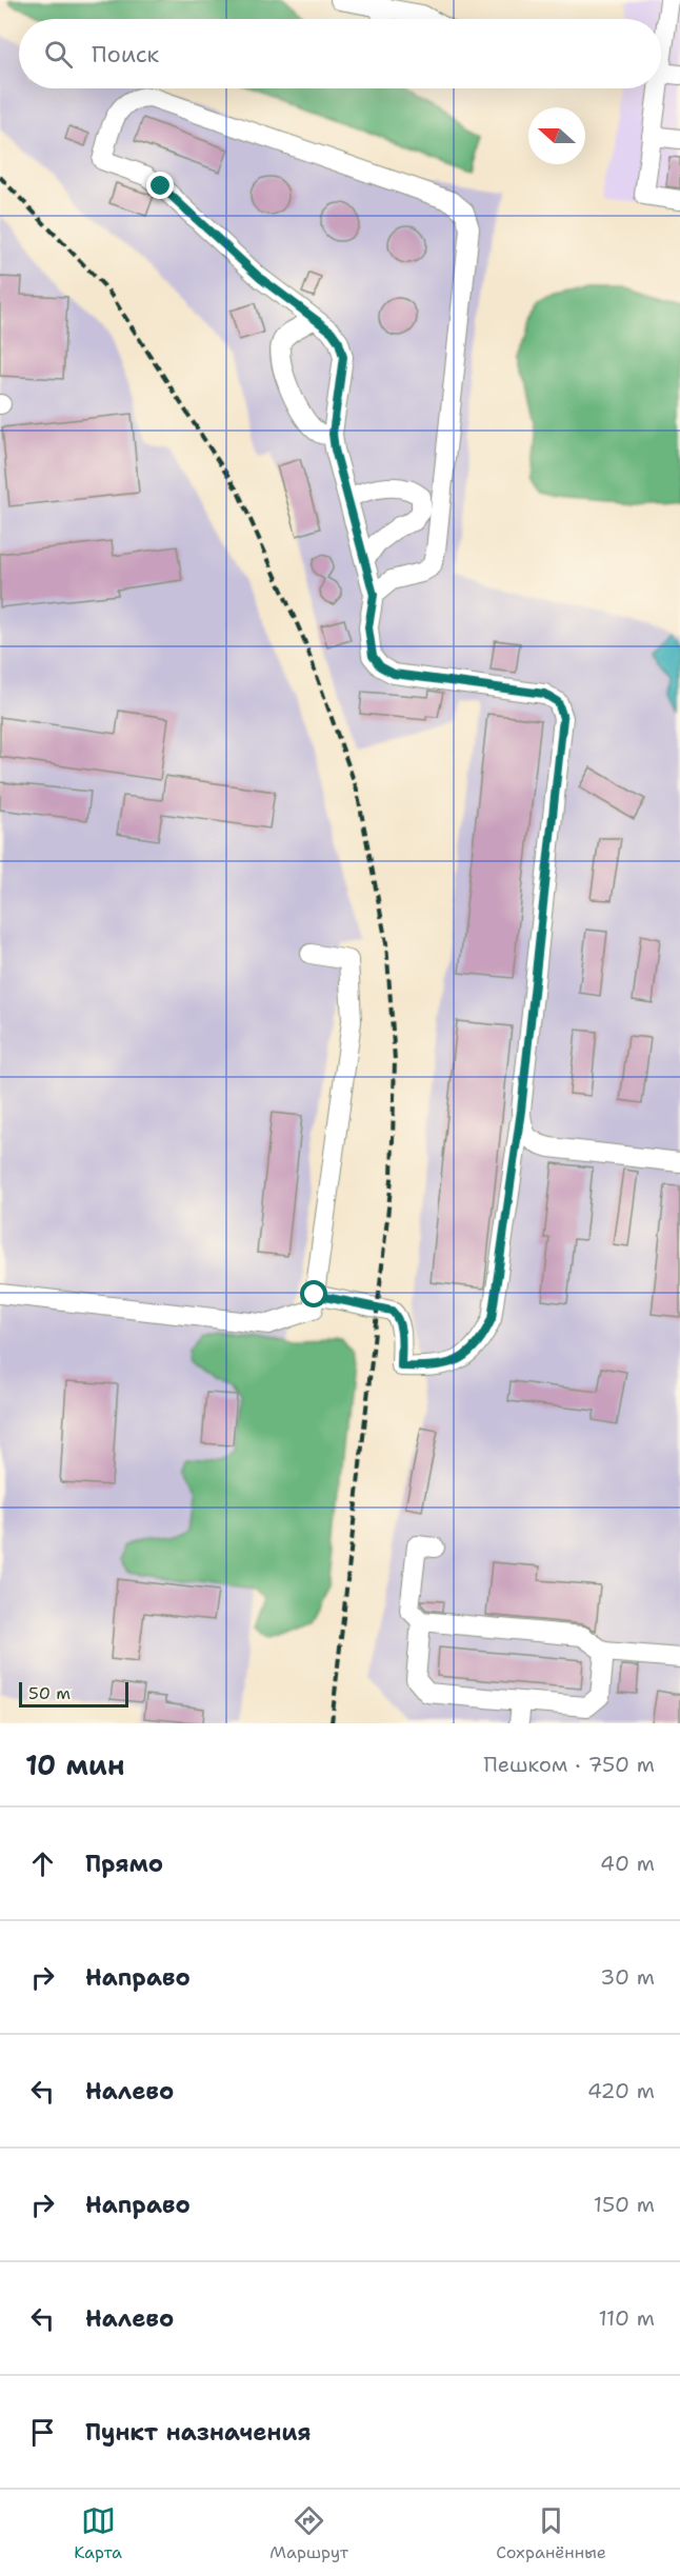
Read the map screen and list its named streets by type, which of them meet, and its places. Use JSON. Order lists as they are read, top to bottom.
{
  "scale_bar": "50 m",
  "north": "left",
  "page": {
    "search": "Поиск",
    "scale": "50 m",
    "heading": ["10 мин", "Пешком · 750 m"],
    "list": [
      ["Прямо", "40 m"],
      ["Направо", "30 m"],
      ["Налево", "420 m"],
      ["Направо", "150 m"],
      ["Налево", "110 m"],
      "Пункт назначения"
    ],
    "nav": ["Карта", "Маршрут", "Сохранённые"]
  }
}
